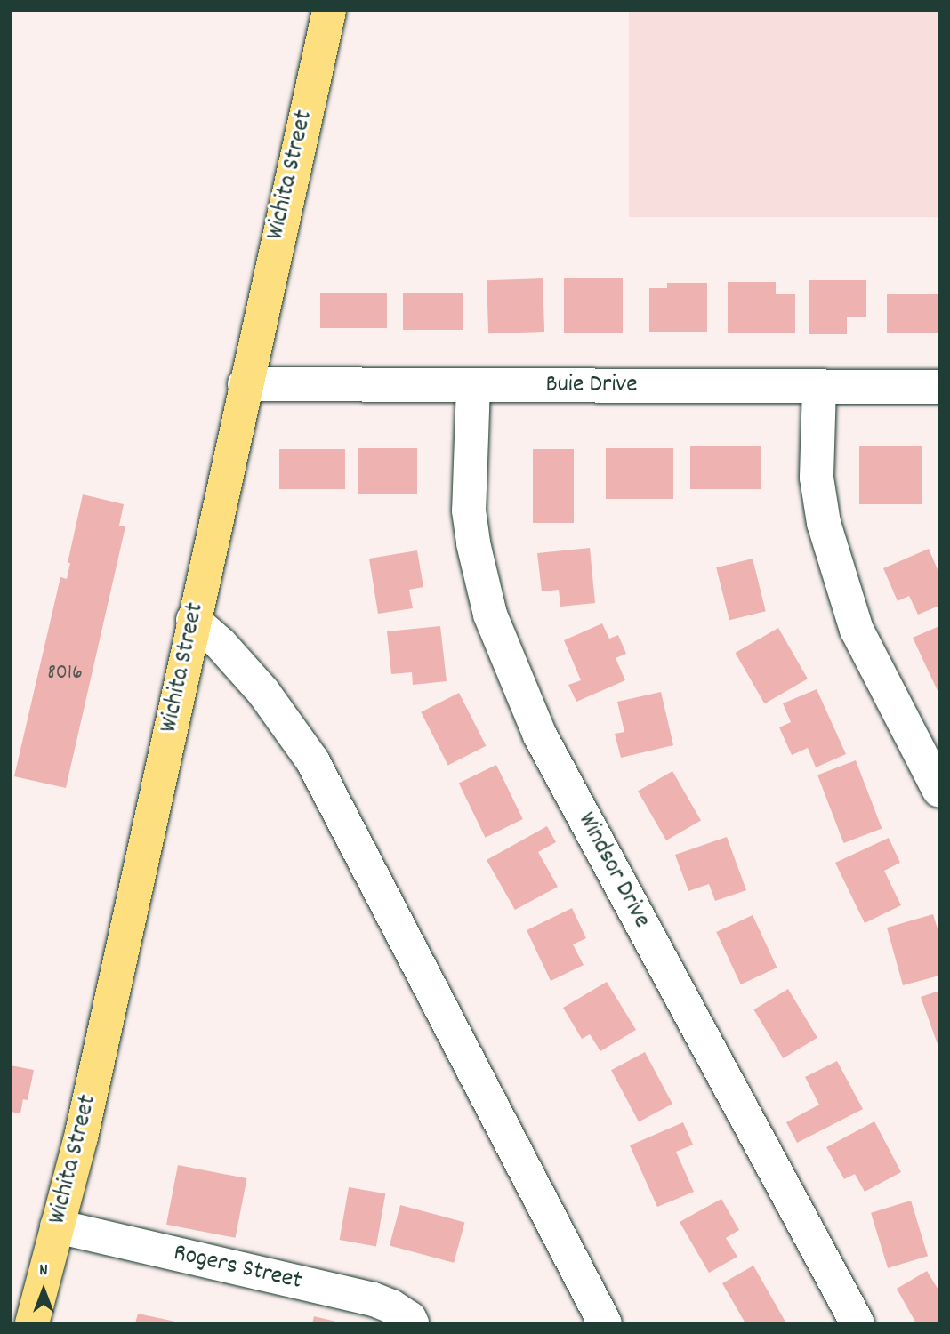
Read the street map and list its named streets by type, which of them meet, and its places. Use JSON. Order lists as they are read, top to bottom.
{
  "streets": {
    "main road": ["Wichita Street"],
    "street": ["Buie Drive", "Windsor Drive", "Rogers Street"]
  },
  "crossings": [
    ["Wichita Street", "Buie Drive"],
    ["Wichita Street", "Rogers Street"],
    ["Buie Drive", "Windsor Drive"]
  ],
  "house_numbers": ["8016"],
  "north": "top"
}
